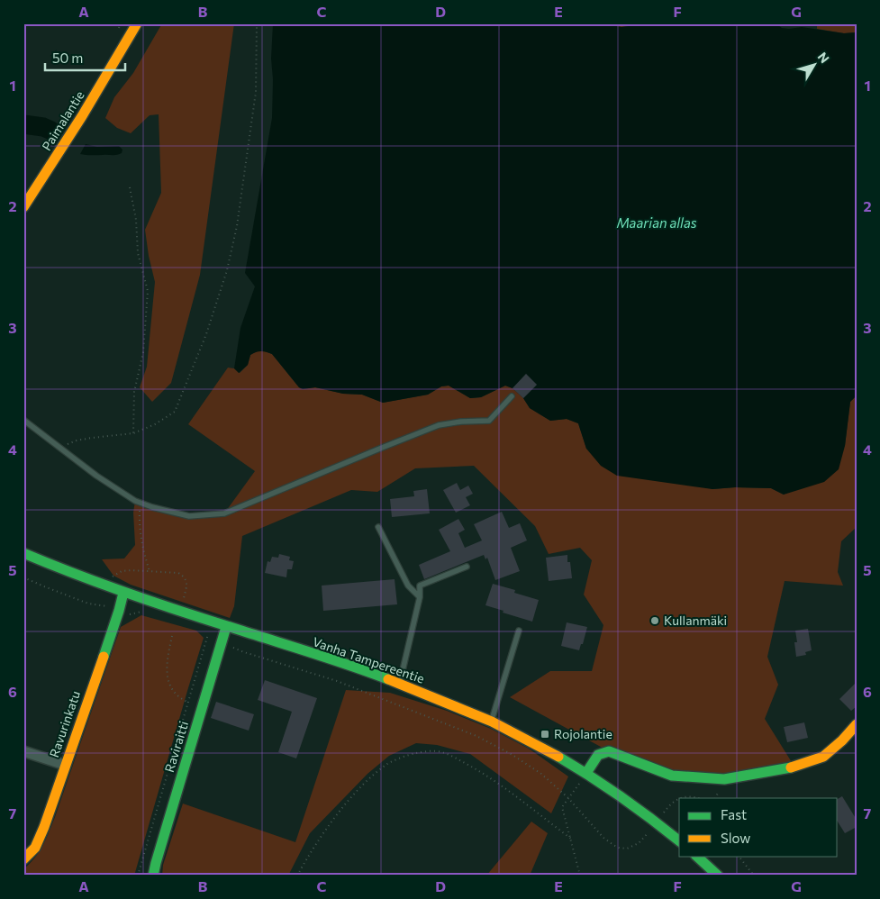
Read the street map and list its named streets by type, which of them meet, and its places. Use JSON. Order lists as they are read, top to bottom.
{
  "streets": {
    "street": [
      "Paimalantie",
      "Vanha Tampereentie",
      "Ravurinkatu",
      "Raviraitti"
    ]
  },
  "crossings": [
    ["Vanha Tampereentie", "Ravurinkatu"],
    ["Vanha Tampereentie", "Raviraitti"]
  ],
  "water": ["Maarian allas"],
  "places": {
    "other": ["Kullanmäki"],
    "transit": ["Rojolantie"]
  },
  "legend": ["Fast", "Slow"],
  "scale_bar": "50 m",
  "north": "top right",
  "grid": {
    "columns": [
      "A",
      "B",
      "C",
      "D",
      "E",
      "F",
      "G"
    ],
    "rows": [
      "1",
      "2",
      "3",
      "4",
      "5",
      "6",
      "7"
    ]
  }
}
